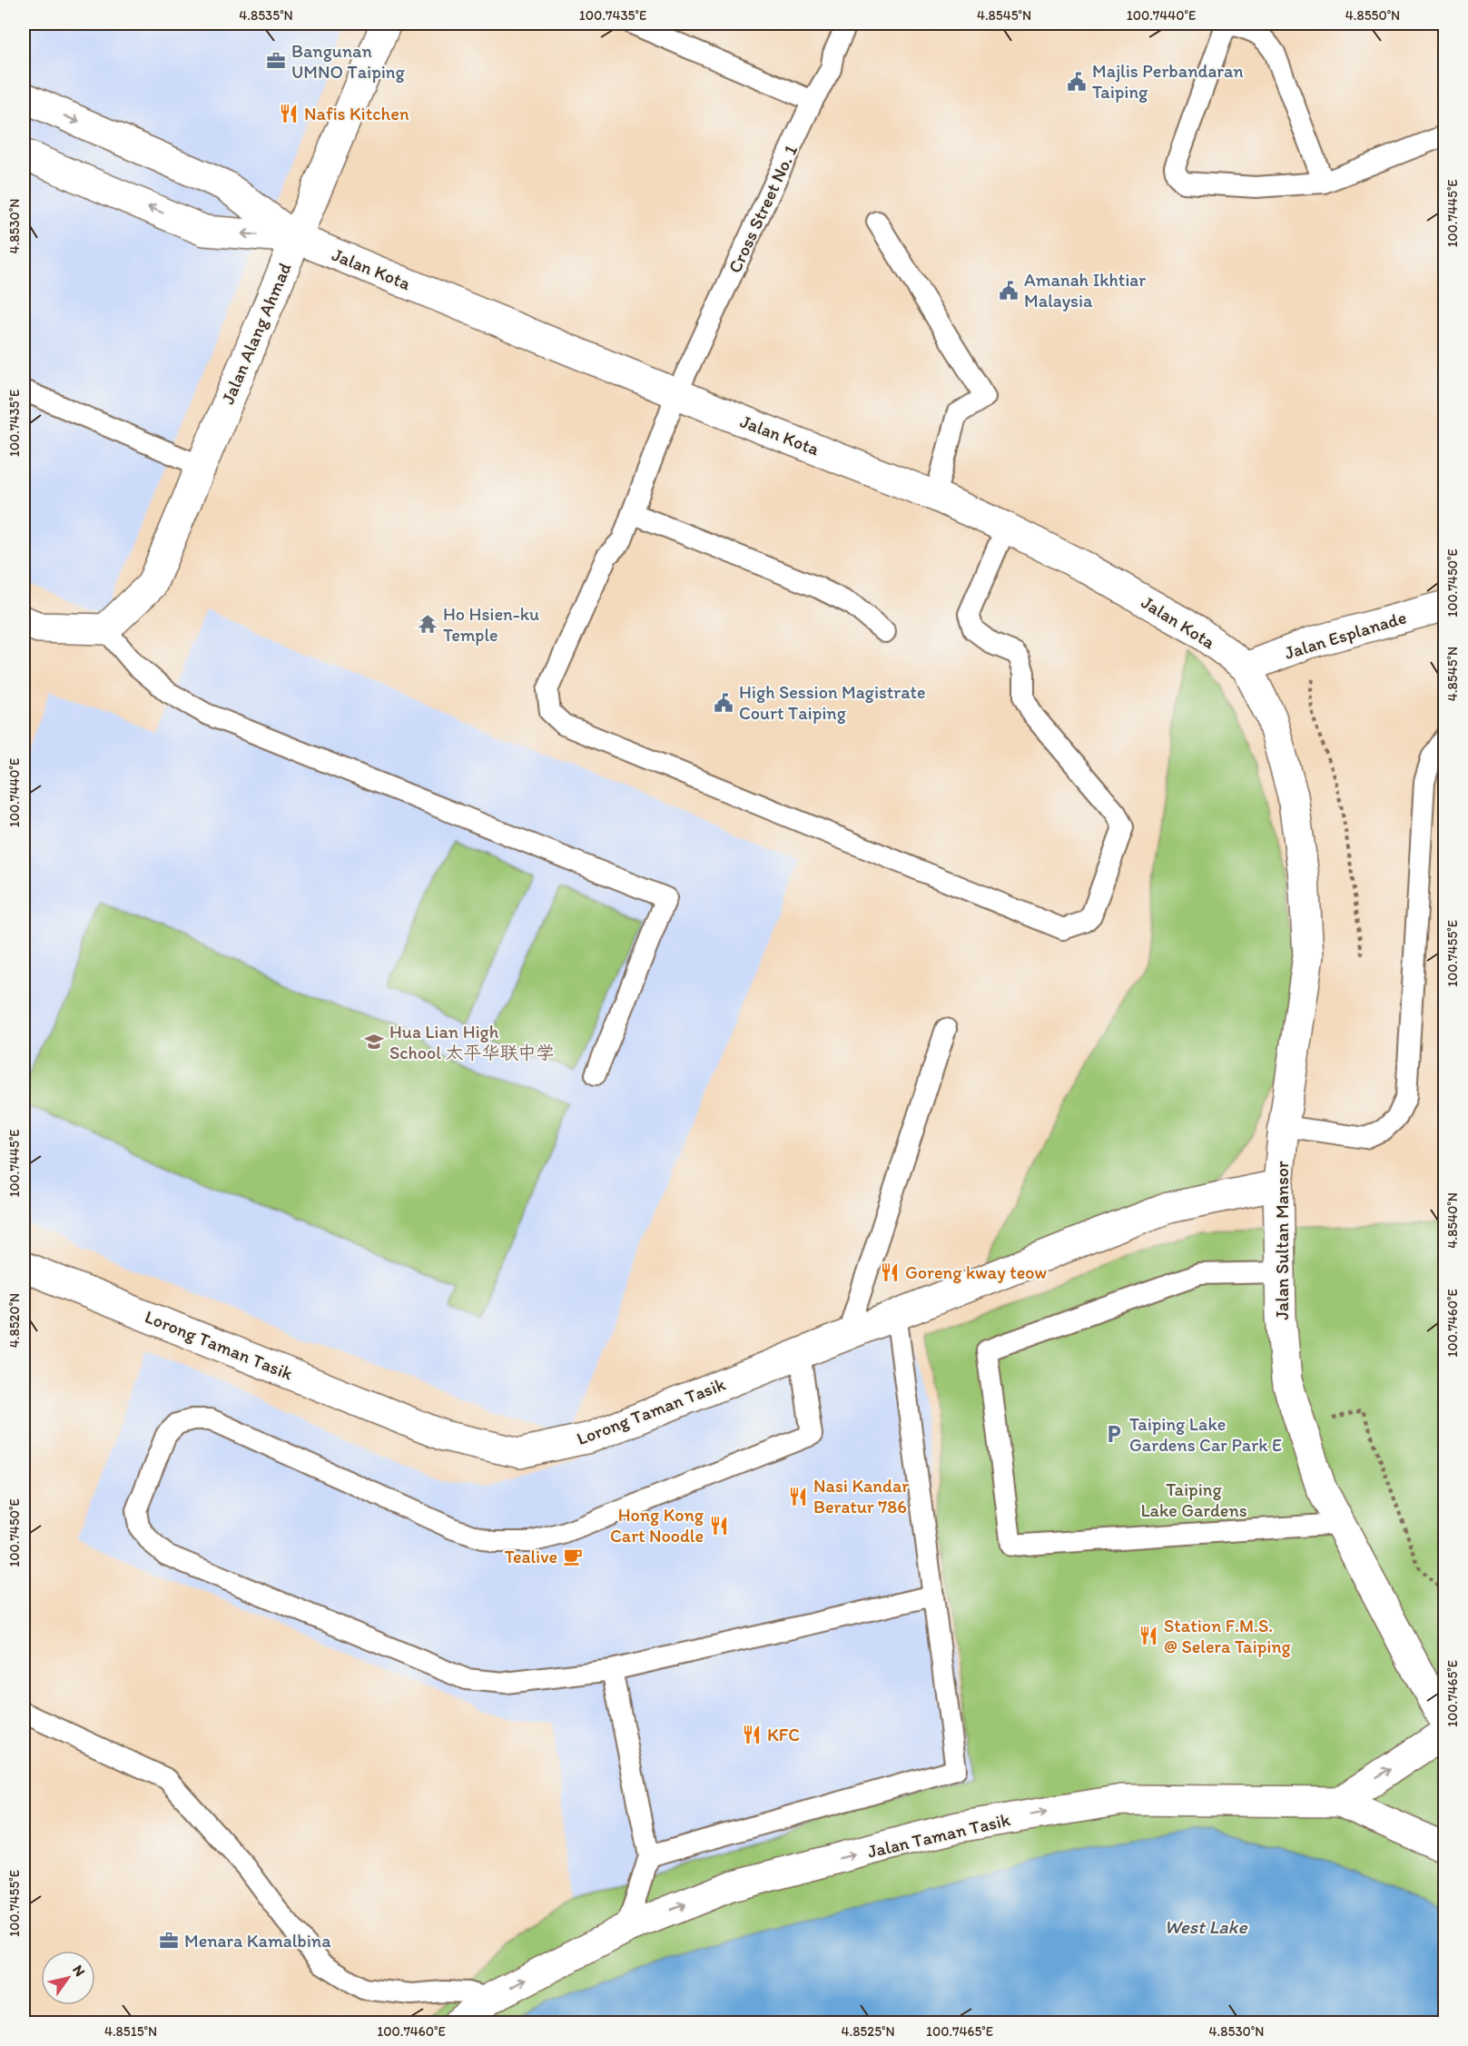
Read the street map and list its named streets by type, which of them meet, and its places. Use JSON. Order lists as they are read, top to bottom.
{
  "streets": {
    "street": [
      "Jalan Kota",
      "Jalan Alang Ahmad",
      "Jalan Esplanade",
      "Jalan Sultan Mansor",
      "Lorong Taman Tasik",
      "Jalan Taman Tasik"
    ],
    "lane": ["Cross Street No. 1"]
  },
  "crossings": [
    ["Cross Street No. 1", "Jalan Kota"],
    ["Jalan Kota", "Jalan Alang Ahmad"],
    ["Jalan Kota", "Jalan Esplanade"],
    ["Jalan Kota", "Jalan Sultan Mansor"],
    ["Jalan Esplanade", "Jalan Sultan Mansor"],
    ["Jalan Sultan Mansor", "Lorong Taman Tasik"]
  ],
  "one_way": ["Jalan Taman Tasik"],
  "water": ["West Lake"],
  "parks": ["Taiping Lake Gardens"],
  "places": {
    "office": ["Bangunan UMNO Taiping", "Menara Kamalbina"],
    "public building": ["Majlis Perbandaran Taiping", "Amanah Ikhtiar Malaysia", "High Session Magistrate Court Taiping"],
    "restaurant": [
      "Nafis Kitchen",
      "Goreng kway teow",
      "Nasi Kandar Beratur 786",
      "Hong Kong Cart Noodle",
      "Station F.M.S. @ Selera Taiping",
      "KFC"
    ],
    "temple": ["Ho Hsien-ku Temple"],
    "school or university": ["Hua Lian High School 太平华联中学"],
    "parking": ["Taiping Lake Gardens Car Park E"],
    "cafe": ["Tealive"]
  },
  "north": "top right",
  "coordinates": [
    "4.8535°N",
    "100.7435°E",
    "4.8545°N",
    "100.7440°E",
    "4.8550°N",
    "100.7445°E",
    "4.8530°N",
    "100.7450°E",
    "100.7455°E",
    "4.8540°N",
    "4.8520°N",
    "100.7460°E",
    "100.7465°E",
    "4.8515°N",
    "4.8525°N"
  ]
}
